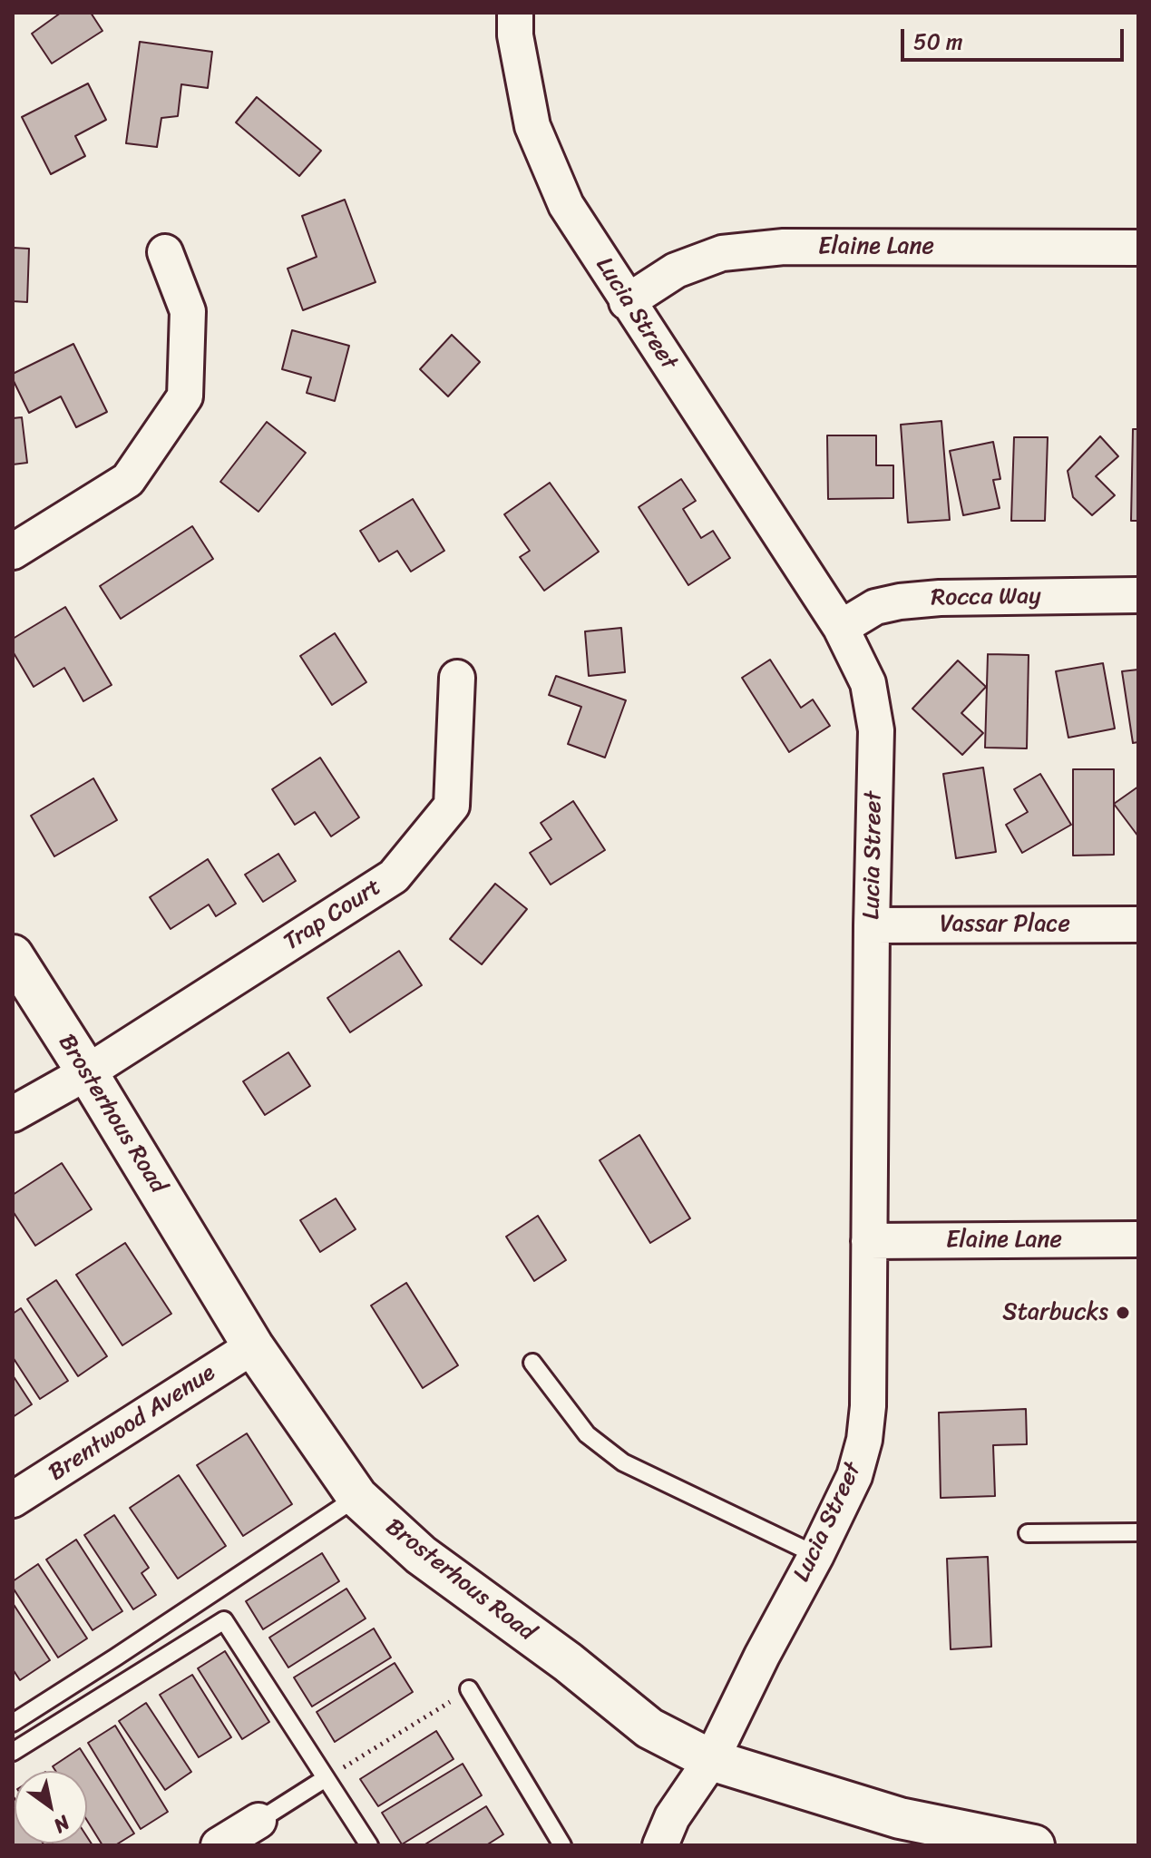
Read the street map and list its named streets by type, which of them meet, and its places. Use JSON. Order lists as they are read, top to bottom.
{
  "streets": {
    "street": [
      "Elaine Lane",
      "Lucia Street",
      "Rocca Way",
      "Trap Court",
      "Vassar Place",
      "Brosterhous Road",
      "Brentwood Avenue"
    ]
  },
  "crossings": [
    ["Elaine Lane", "Lucia Street"],
    ["Lucia Street", "Rocca Way"],
    ["Lucia Street", "Vassar Place"],
    ["Lucia Street", "Brosterhous Road"],
    ["Trap Court", "Brosterhous Road"],
    ["Brosterhous Road", "Brentwood Avenue"]
  ],
  "places": ["Starbucks"],
  "scale_bar": "50 m",
  "north": "bottom right"
}
